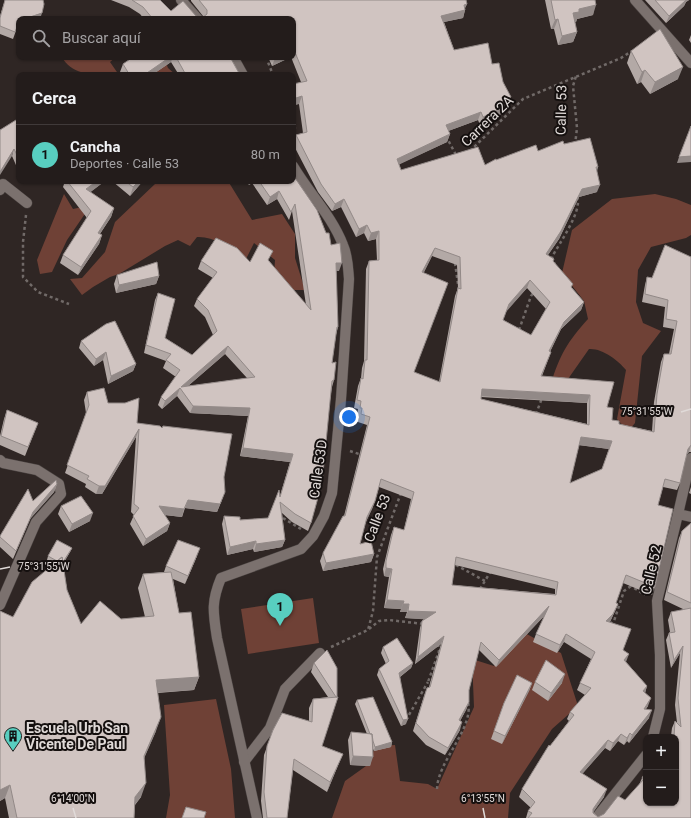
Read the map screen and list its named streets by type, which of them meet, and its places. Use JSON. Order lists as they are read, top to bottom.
{
  "streets": {
    "street": ["Calle 53D", "Calle 52"],
    "path": ["Calle 53", "Carrera 2A"]
  },
  "crossings": [
    ["Calle 53", "Carrera 2A"]
  ],
  "places": {
    "building": ["Escuela Urb San Vicente De Paul"]
  },
  "page": {
    "search": "Buscar aquí",
    "heading": "Cerca",
    "list": [
      {
        "mark": "1",
        "name": "Cancha",
        "note": "Deportes · Calle 53",
        "value": "80 m"
      }
    ],
    "pins": "1",
    "map_buttons": ["+", "−"]
  },
  "coordinates": ["75°31'55\"W", "6°14'00\"N", "6°13'55\"N"]
}
